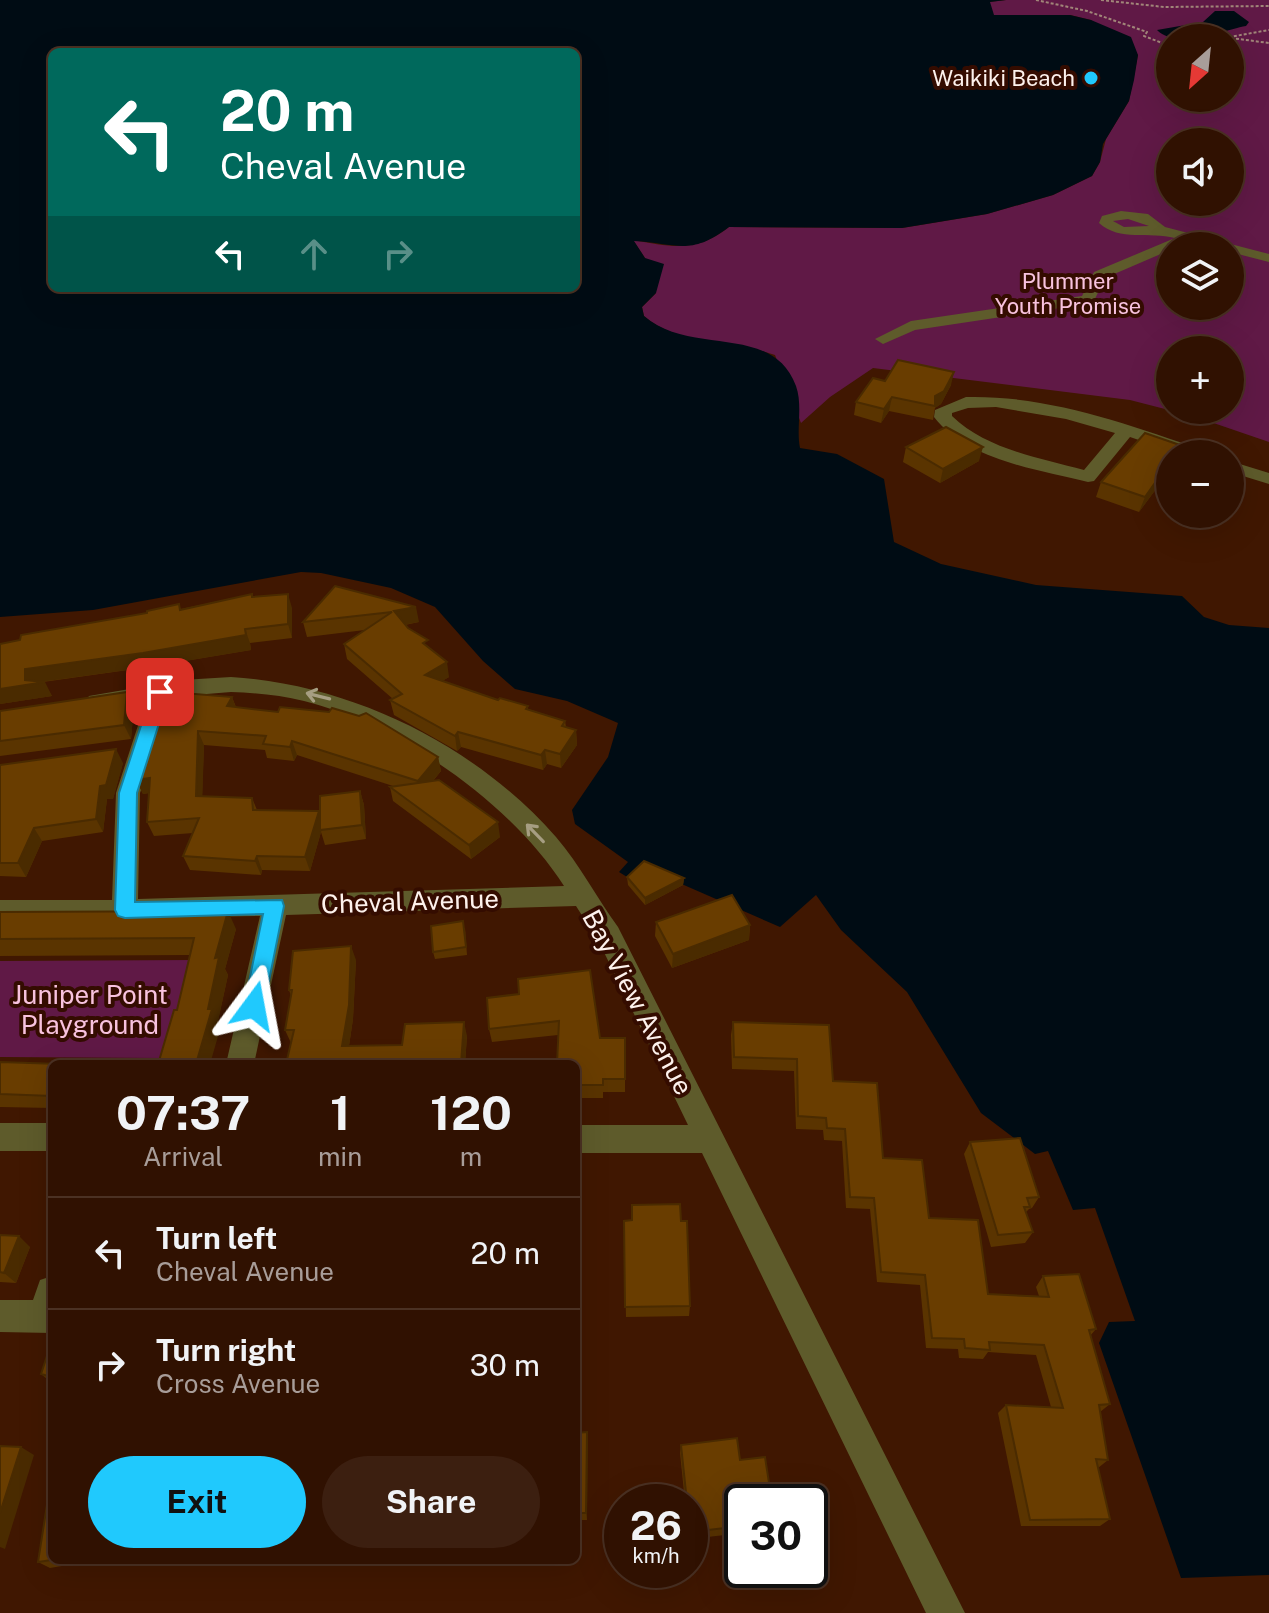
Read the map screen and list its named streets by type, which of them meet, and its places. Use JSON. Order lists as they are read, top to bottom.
{
  "streets": {
    "street": ["Cheval Avenue", "Bay View Avenue"]
  },
  "crossings": [
    ["Cheval Avenue", "Bay View Avenue"]
  ],
  "parks": ["Plummer Youth Promise", "Juniper Point Playground"],
  "places": ["Waikiki Beach"],
  "north": "bottom left",
  "page": {
    "map_buttons": ["+", "−"],
    "turn": ["20 m", "Cheval Avenue"],
    "eta": [
      "07:37",
      "Arrival",
      "1",
      "min",
      "120",
      "m"
    ],
    "list": [
      {
        "name": "Turn left",
        "note": "Cheval Avenue",
        "value": "20 m"
      },
      {
        "name": "Turn right",
        "note": "Cross Avenue",
        "value": "30 m"
      }
    ],
    "buttons": ["Exit", "Share"],
    "speed": "26 km/h",
    "limit": "30"
  }
}
